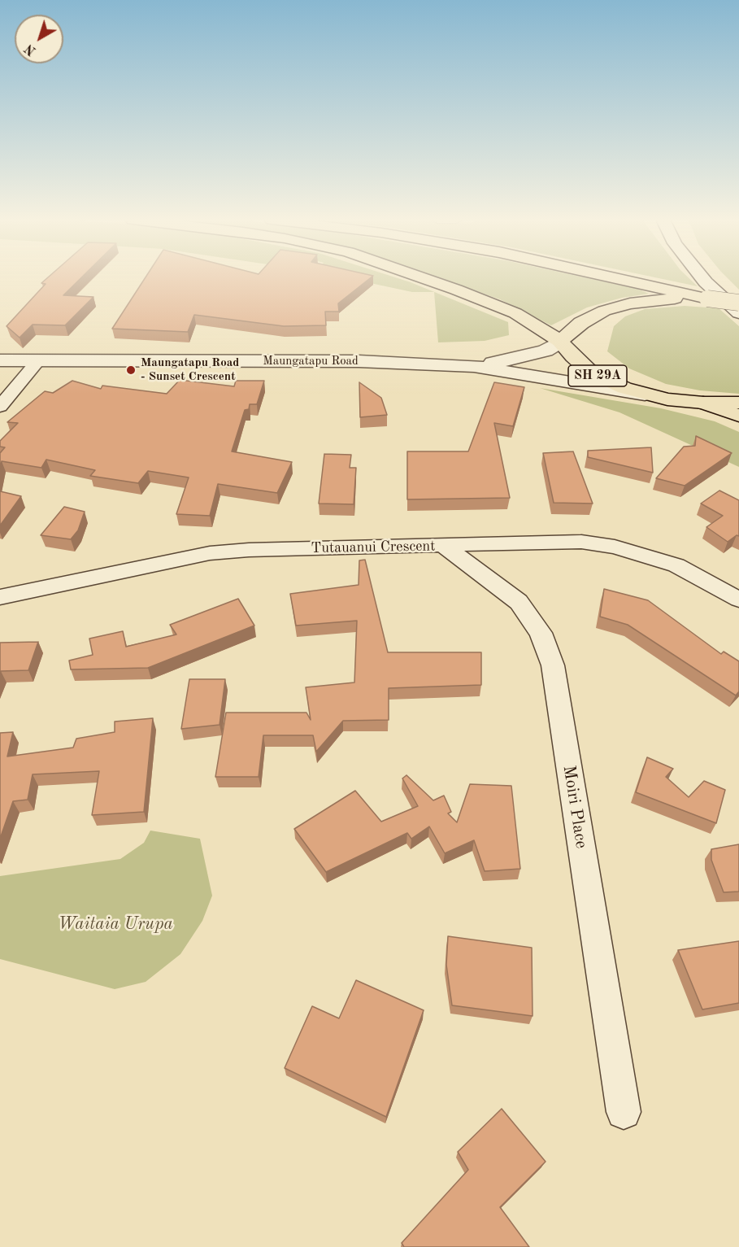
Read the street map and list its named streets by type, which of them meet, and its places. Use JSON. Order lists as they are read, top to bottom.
{
  "streets": {
    "main road": ["SH 29A"],
    "street": ["Maungatapu Road", "Tutauanui Crescent", "Moiri Place"]
  },
  "crossings": [
    ["Maungatapu Road", "SH 29A"],
    ["Tutauanui Crescent", "Moiri Place"]
  ],
  "parks": ["Waitaia Urupa"],
  "places": ["Maungatapu Road - Sunset Crescent"],
  "north": "bottom left"
}
